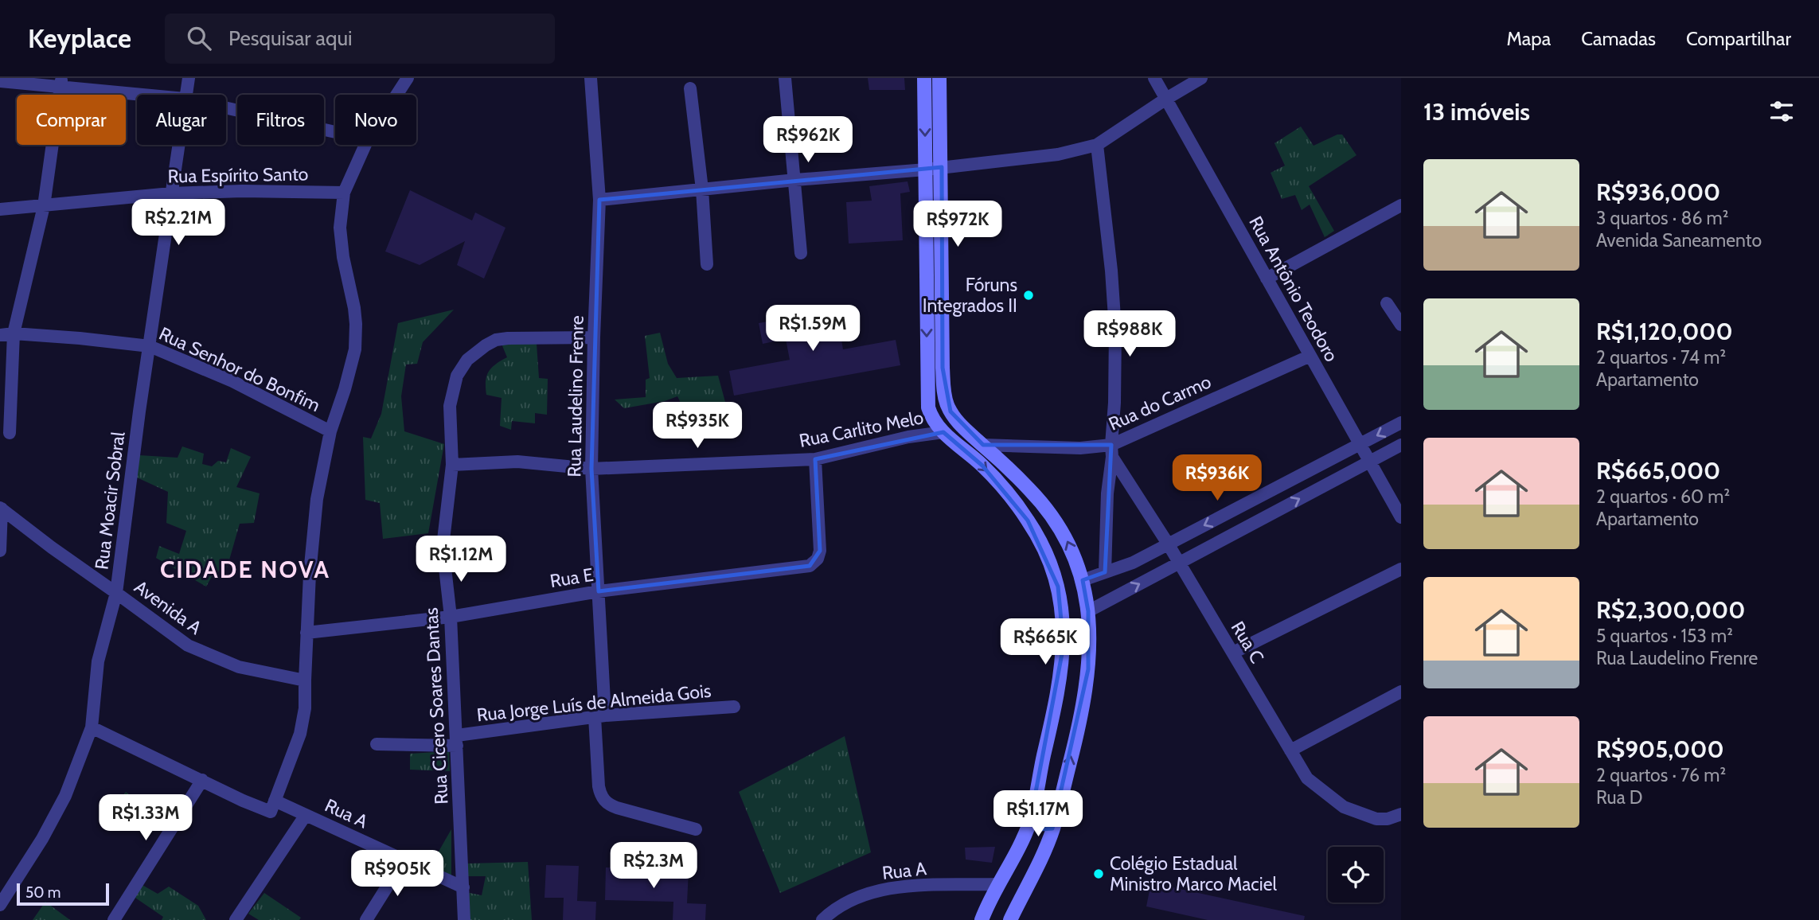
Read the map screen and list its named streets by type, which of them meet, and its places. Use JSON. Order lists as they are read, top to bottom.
{
  "streets": {
    "street": [
      "Rua Espírito Santo",
      "Rua Antônio Teodoro",
      "Rua Senhor do Bonfim",
      "Rua Laudelino Frenre",
      "Rua do Carmo",
      "Rua Carlito Melo",
      "Rua Moacir Sobral",
      "Rua E",
      "Avenida A",
      "Rua C",
      "Rua Jorge Luís de Almeida Gois",
      "Rua Cicero Soares Dantas",
      "Rua A"
    ]
  },
  "crossings": [
    ["Rua Espírito Santo", "Rua Moacir Sobral"],
    ["Rua Antônio Teodoro", "Rua do Carmo"],
    ["Rua Senhor do Bonfim", "Rua Moacir Sobral"],
    ["Rua Laudelino Frenre", "Rua Carlito Melo"],
    ["Rua Laudelino Frenre", "Rua E"],
    ["Rua Laudelino Frenre", "Rua Jorge Luís de Almeida Gois"],
    ["Rua Laudelino Frenre", "Rua Cicero Soares Dantas"],
    ["Rua do Carmo", "Rua C"],
    ["Rua Carlito Melo", "Rua E"],
    ["Rua Carlito Melo", "Rua Cicero Soares Dantas"],
    ["Rua Moacir Sobral", "Avenida A"],
    ["Rua Moacir Sobral", "Rua A"],
    ["Rua E", "Rua Cicero Soares Dantas"],
    ["Rua Jorge Luís de Almeida Gois", "Rua Cicero Soares Dantas"],
    ["Rua Cicero Soares Dantas", "Rua A"]
  ],
  "districts": ["CIDADE NOVA"],
  "places": ["Fóruns Integrados II", "Colégio Estadual Ministro Marco Maciel"],
  "scale_bar": "50 m",
  "page": {
    "header": "Keyplace",
    "search": "Pesquisar aqui",
    "nav": ["Mapa", "Camadas", "Compartilhar"],
    "heading": "13 imóveis",
    "chip": [
      "Comprar",
      "Alugar",
      "Filtros",
      "Novo"
    ],
    "price": [
      "R$962K",
      "R$2.21M",
      "R$972K",
      "R$1.59M",
      "R$988K",
      "R$935K",
      "R$936K",
      "R$1.12M",
      "R$665K",
      "R$1.17M",
      "R$1.33M",
      "R$2.3M",
      "R$905K"
    ],
    "list": [
      {
        "name": "R$936,000",
        "note": "3 quartos · 86 m² · Avenida Saneamento"
      },
      {
        "name": "R$1,120,000",
        "note": "2 quartos · 74 m² · Apartamento"
      },
      {
        "name": "R$665,000",
        "note": "2 quartos · 60 m² · Apartamento"
      },
      {
        "name": "R$2,300,000",
        "note": "5 quartos · 153 m² · Rua Laudelino Frenre"
      },
      {
        "name": "R$905,000",
        "note": "2 quartos · 76 m² · Rua D"
      }
    ],
    "scale": "50 m"
  }
}
